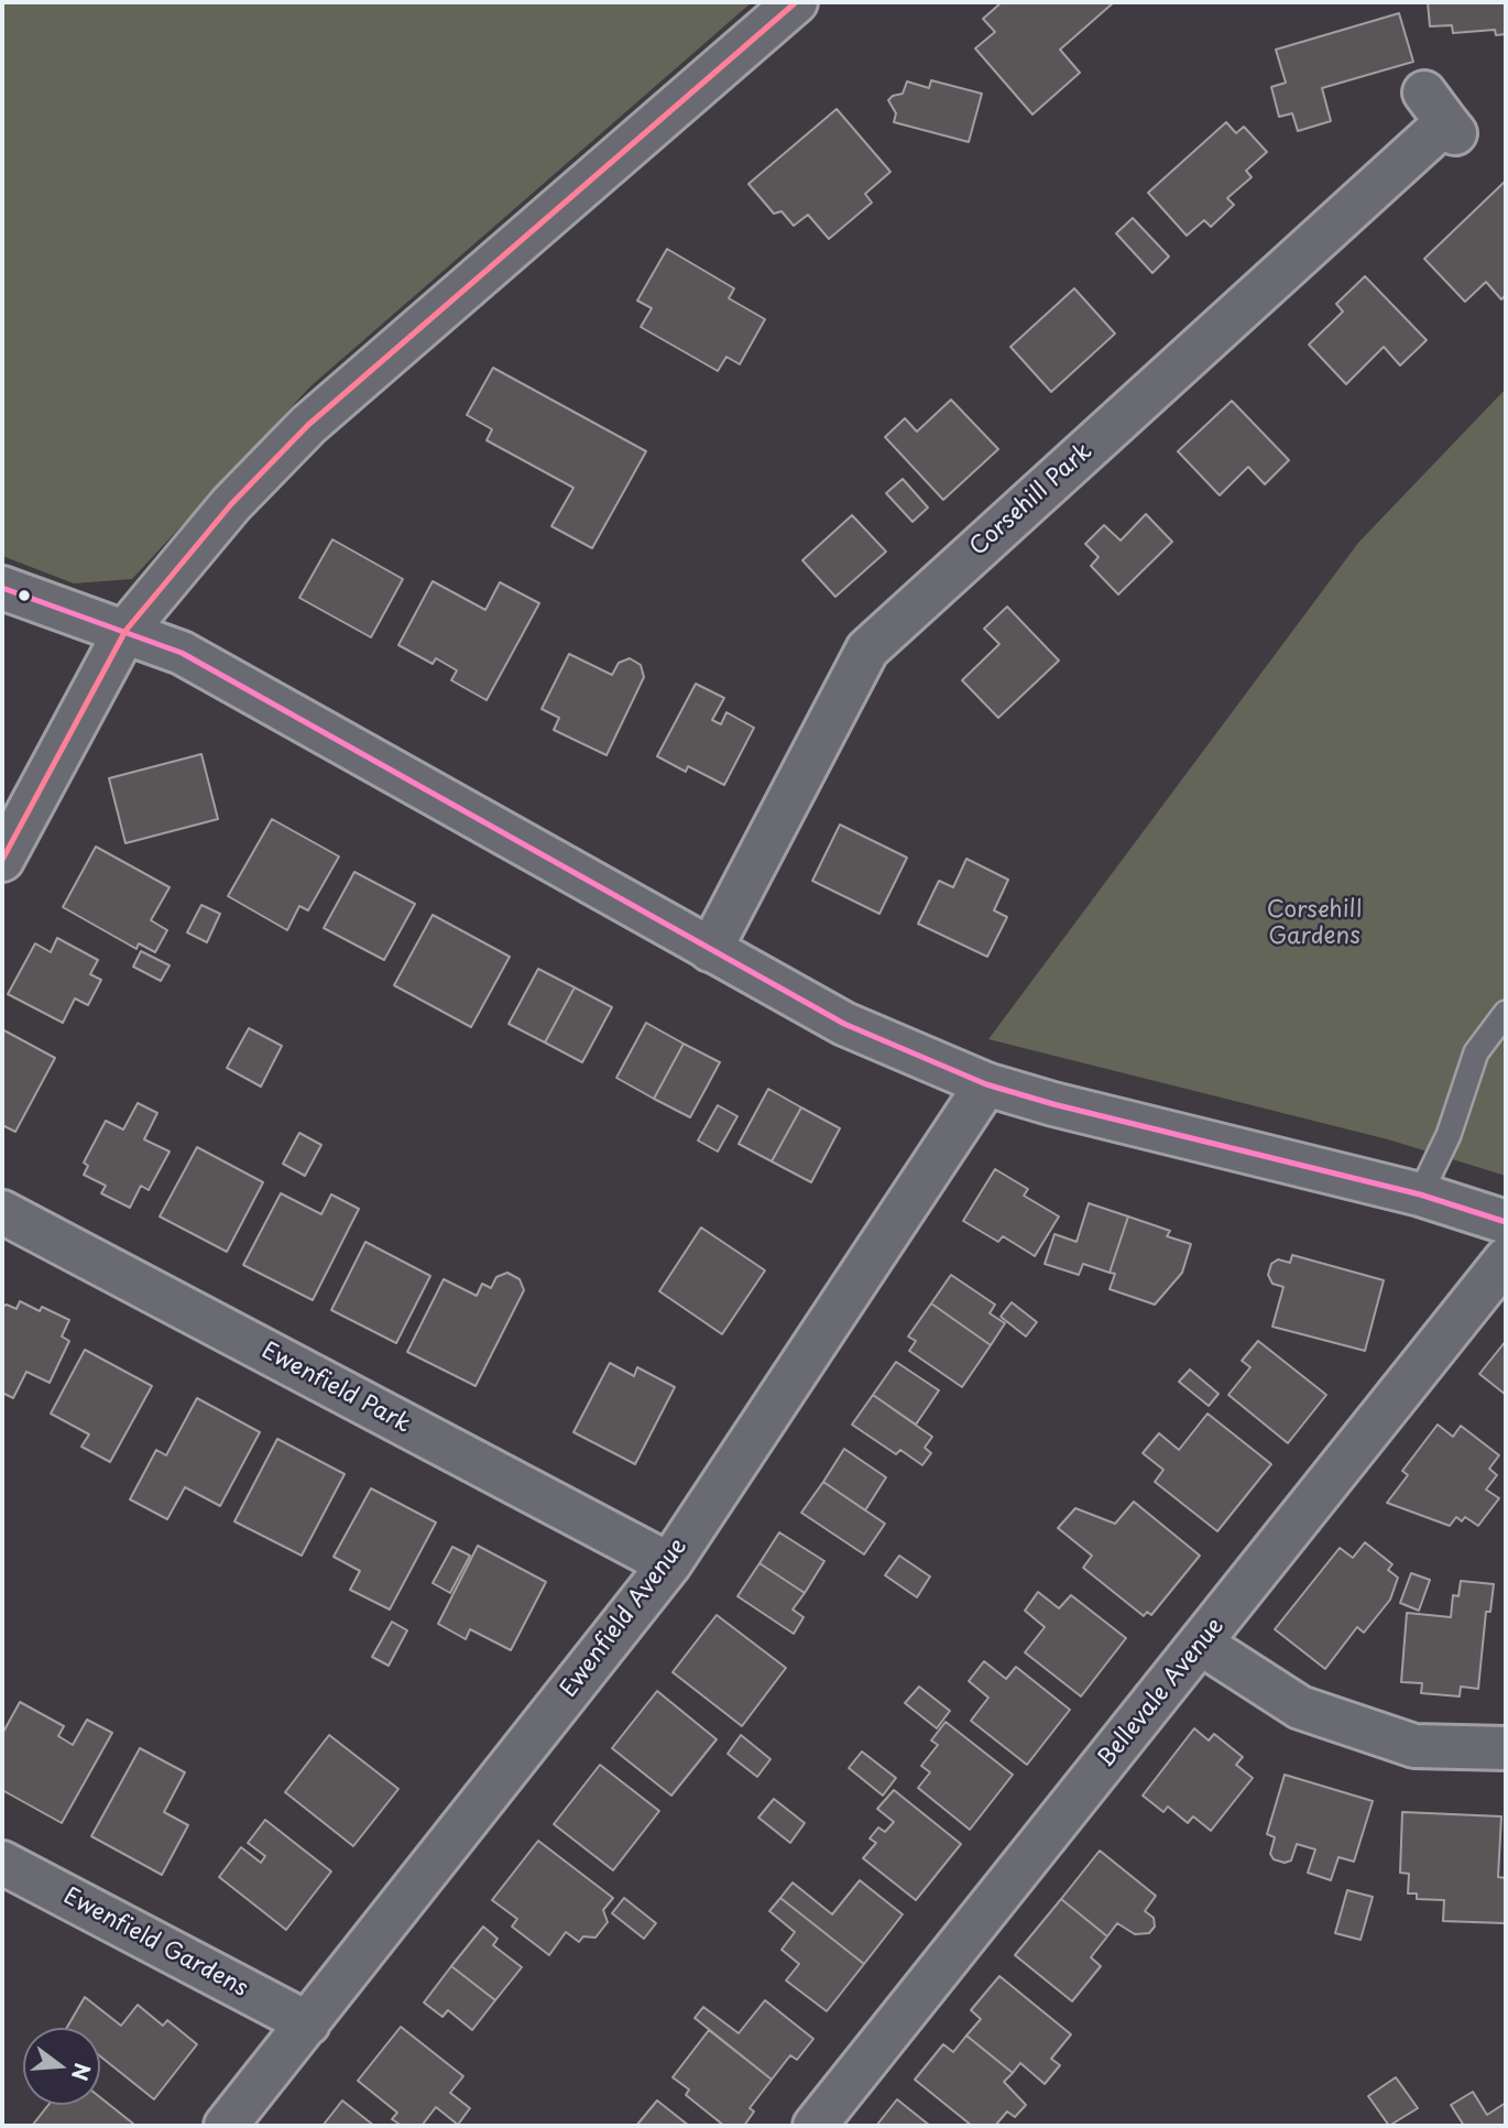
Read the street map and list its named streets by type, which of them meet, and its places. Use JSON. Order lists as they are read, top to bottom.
{
  "streets": {
    "street": [
      "Corsehill Park",
      "Ewenfield Park",
      "Ewenfield Avenue",
      "Bellevale Avenue",
      "Ewenfield Gardens"
    ]
  },
  "crossings": [
    ["Ewenfield Park", "Ewenfield Avenue"],
    ["Ewenfield Avenue", "Ewenfield Gardens"]
  ],
  "parks": ["Corsehill Gardens"],
  "north": "right"
}
